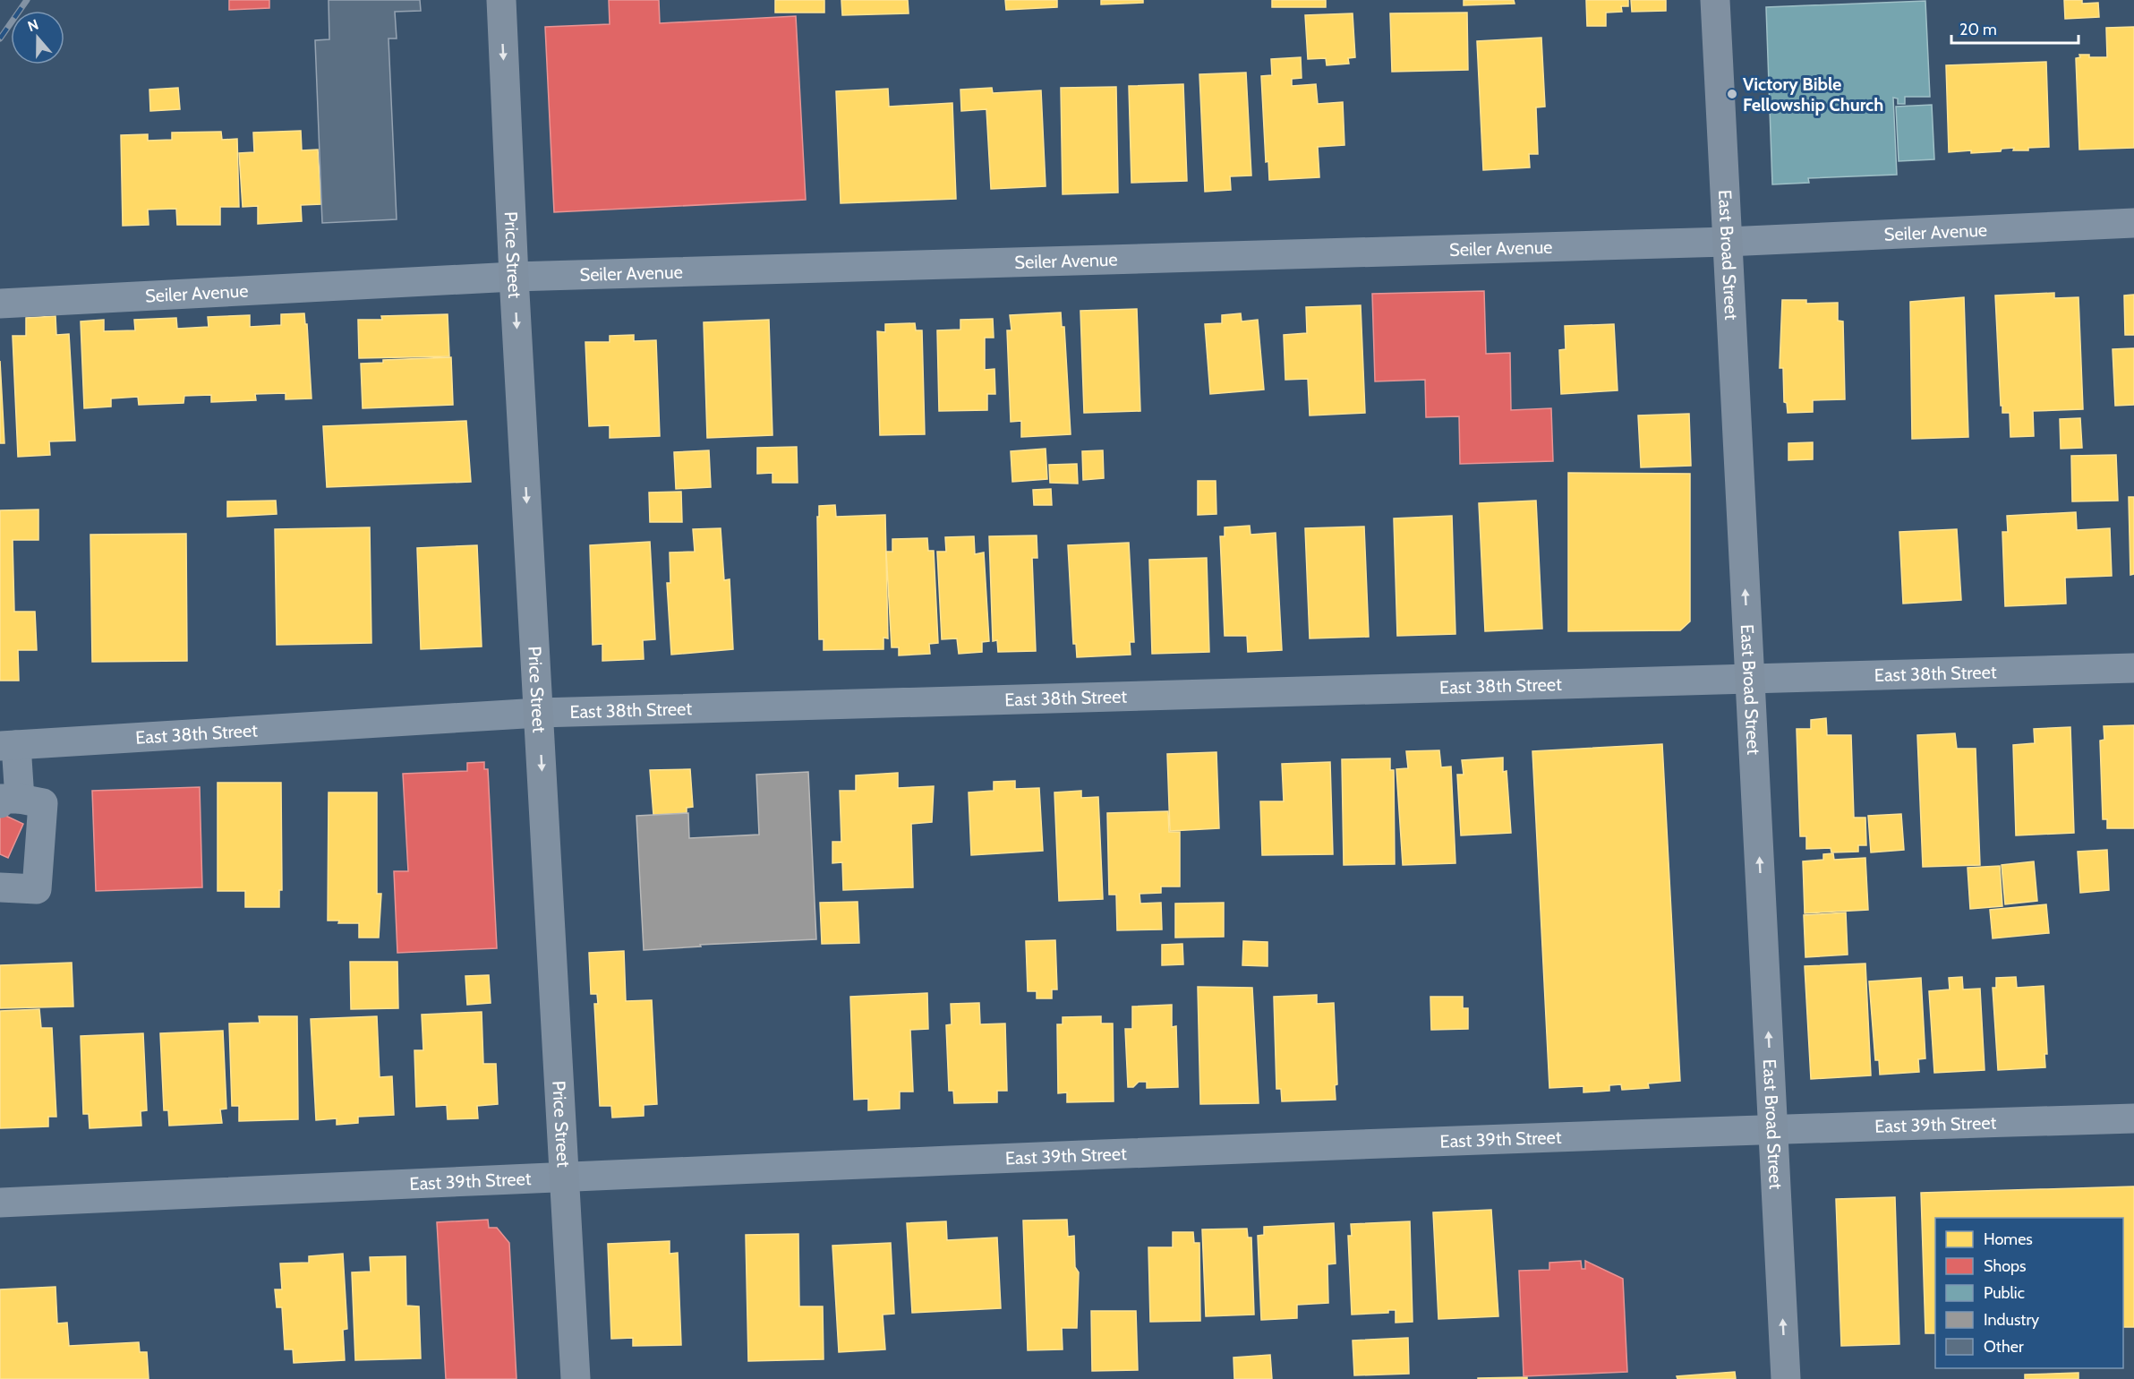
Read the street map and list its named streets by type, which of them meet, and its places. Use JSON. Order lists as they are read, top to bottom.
{
  "streets": {
    "main road": ["Price Street", "East Broad Street"],
    "street": ["Seiler Avenue", "East 38th Street", "East 39th Street"]
  },
  "crossings": [
    ["Seiler Avenue", "Price Street"],
    ["Seiler Avenue", "East Broad Street"],
    ["Price Street", "East 38th Street"],
    ["Price Street", "East 39th Street"],
    ["East Broad Street", "East 38th Street"],
    ["East Broad Street", "East 39th Street"]
  ],
  "one_way": ["Price Street", "East Broad Street"],
  "places": ["Victory Bible Fellowship Church"],
  "legend": [
    "Homes",
    "Shops",
    "Public",
    "Industry",
    "Other"
  ],
  "scale_bar": "20 m",
  "north": "top"
}
